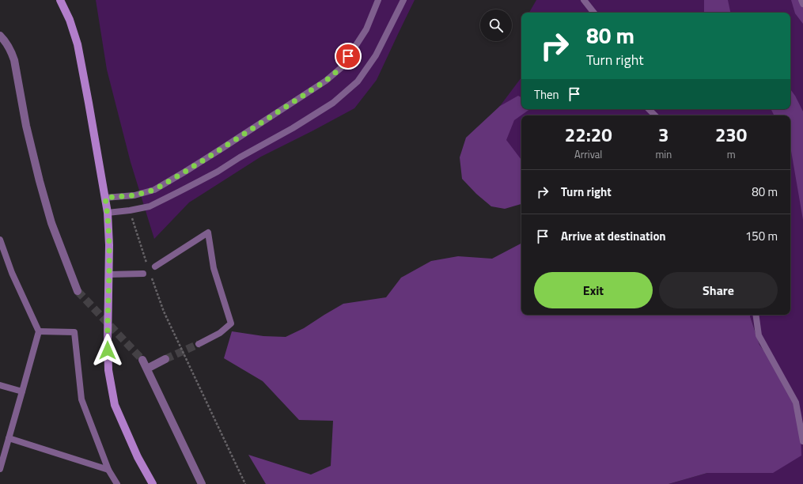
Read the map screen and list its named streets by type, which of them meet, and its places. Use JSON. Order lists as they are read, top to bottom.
{
  "page": {
    "turn": ["80 m", "Turn right"],
    "then": "Then",
    "eta": [
      "22:20",
      "Arrival",
      "3",
      "min",
      "230",
      "m"
    ],
    "list": [
      {
        "name": "Turn right",
        "value": "80 m"
      },
      {
        "name": "Arrive at destination",
        "value": "150 m"
      }
    ],
    "buttons": ["Exit", "Share"]
  }
}
